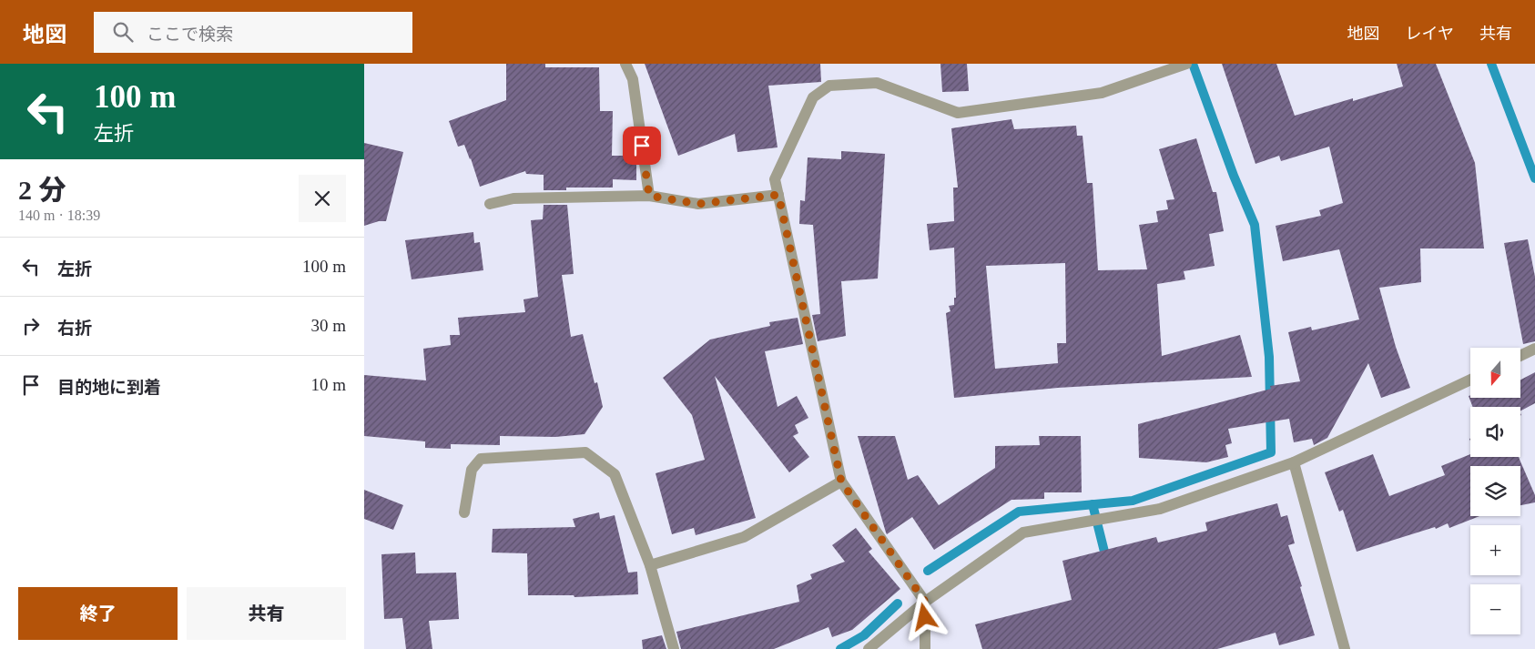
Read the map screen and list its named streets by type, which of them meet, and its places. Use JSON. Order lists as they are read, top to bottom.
{
  "north": "bottom",
  "page": {
    "header": "地図",
    "search": "ここで検索",
    "nav": ["地図", "レイヤ", "共有"],
    "turn": ["100 m", "左折"],
    "heading": ["2 分", "140 m · 18:39"],
    "list": [
      {
        "name": "左折",
        "value": "100 m"
      },
      {
        "name": "右折",
        "value": "30 m"
      },
      {
        "name": "目的地に到着",
        "value": "10 m"
      }
    ],
    "map_buttons": ["+", "−"],
    "buttons": ["終了", "共有"]
  }
}
